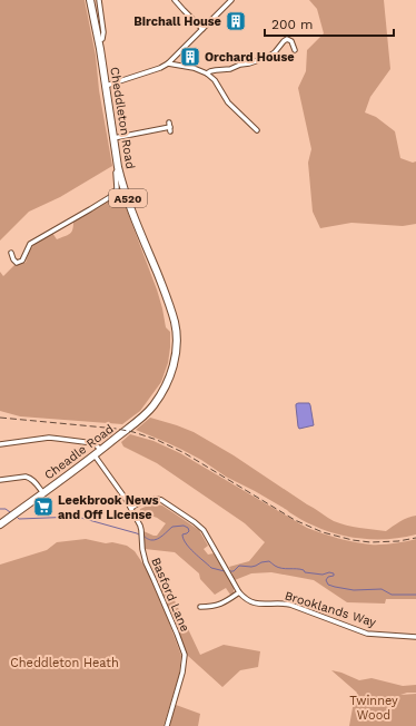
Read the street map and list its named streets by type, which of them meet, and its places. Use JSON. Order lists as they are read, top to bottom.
{
  "streets": {
    "highway": ["Cheddleton Road", "A520", "Cheadle Road"],
    "street": ["Basford Lane", "Brooklands Way"]
  },
  "crossings": [
    ["Cheddleton Road", "Cheadle Road"],
    ["Cheadle Road", "Basford Lane"],
    ["Basford Lane", "Brooklands Way"]
  ],
  "parks": ["Cheddleton Heath", "Twinney Wood"],
  "places": {
    "building": ["Birchall House", "Orchard House"],
    "supermarket": ["Leekbrook News and Off License"]
  },
  "scale_bar": "200 m"
}
